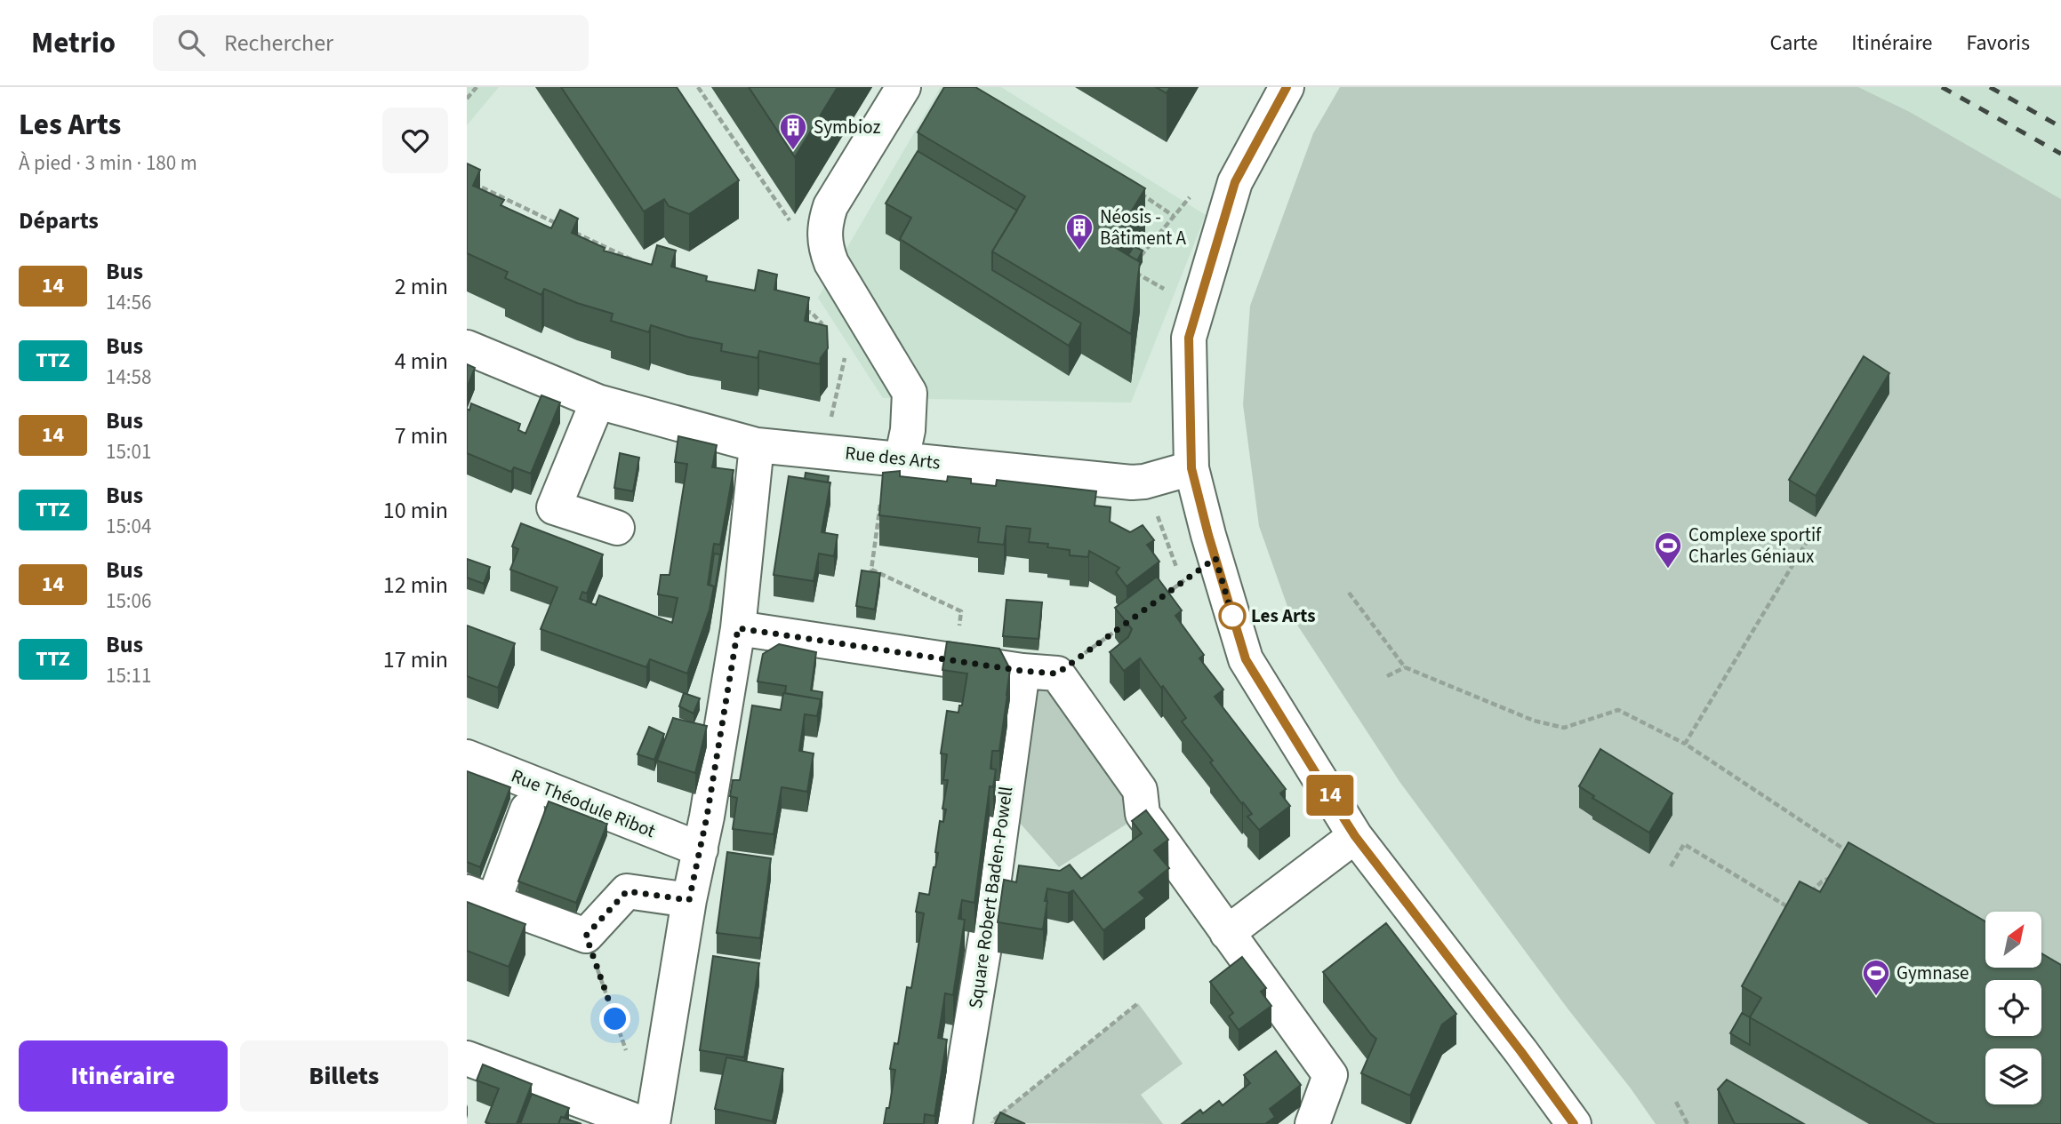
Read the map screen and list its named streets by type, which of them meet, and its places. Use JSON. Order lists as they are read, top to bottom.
{
  "streets": {
    "street": ["Rue des Arts", "Rue Théodule Ribot", "Square Robert Baden-Powell"]
  },
  "places": {
    "building": ["Symbioz", "Néosis - Bâtiment A"],
    "sports": ["Complexe sportif Charles Géniaux", "Gymnase"],
    "other": ["Les Arts"]
  },
  "lines": ["bus line 14"],
  "north": "top right",
  "page": {
    "header": "Metrio",
    "search": "Rechercher",
    "nav": ["Carte", "Itinéraire", "Favoris"],
    "heading": [
      ["Les Arts", "À pied · 3 min · 180 m"],
      "Départs"
    ],
    "on_map": "14",
    "list": [
      {
        "mark": "14",
        "name": "Bus",
        "note": "14:56",
        "value": "2 min"
      },
      {
        "mark": "TTZ",
        "name": "Bus",
        "note": "14:58",
        "value": "4 min"
      },
      {
        "mark": "14",
        "name": "Bus",
        "note": "15:01",
        "value": "7 min"
      },
      {
        "mark": "TTZ",
        "name": "Bus",
        "note": "15:04",
        "value": "10 min"
      },
      {
        "mark": "14",
        "name": "Bus",
        "note": "15:06",
        "value": "12 min"
      },
      {
        "mark": "TTZ",
        "name": "Bus",
        "note": "15:11",
        "value": "17 min"
      }
    ],
    "buttons": ["Itinéraire", "Billets"]
  }
}
